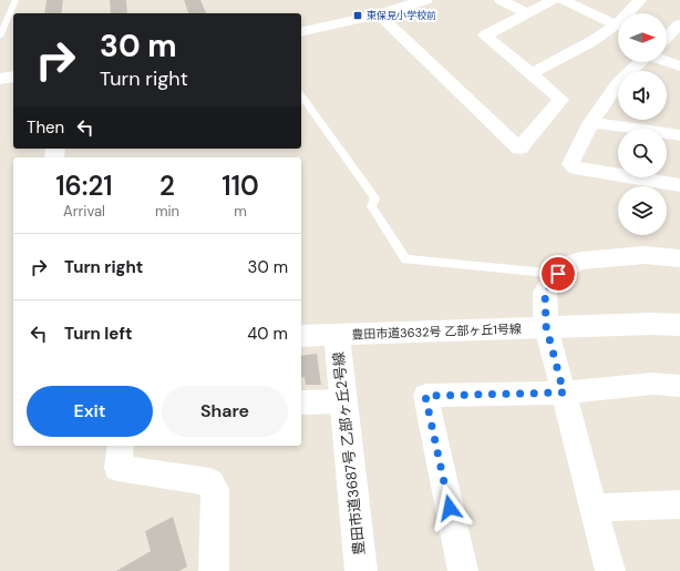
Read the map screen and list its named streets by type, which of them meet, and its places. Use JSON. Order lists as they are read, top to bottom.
{
  "streets": {
    "street": ["豊田市道3632号 乙部ヶ丘1号線", "豊田市道3687号 乙部ヶ丘2号線"]
  },
  "crossings": [
    ["豊田市道3632号 乙部ヶ丘1号線", "豊田市道3687号 乙部ヶ丘2号線"]
  ],
  "places": {
    "transit": ["東保見小学校前"]
  },
  "north": "right",
  "page": {
    "turn": ["30 m", "Turn right"],
    "then": "Then",
    "eta": [
      "16:21",
      "Arrival",
      "2",
      "min",
      "110",
      "m"
    ],
    "list": [
      {
        "name": "Turn right",
        "value": "30 m"
      },
      {
        "name": "Turn left",
        "value": "40 m"
      }
    ],
    "buttons": ["Exit", "Share"]
  }
}
